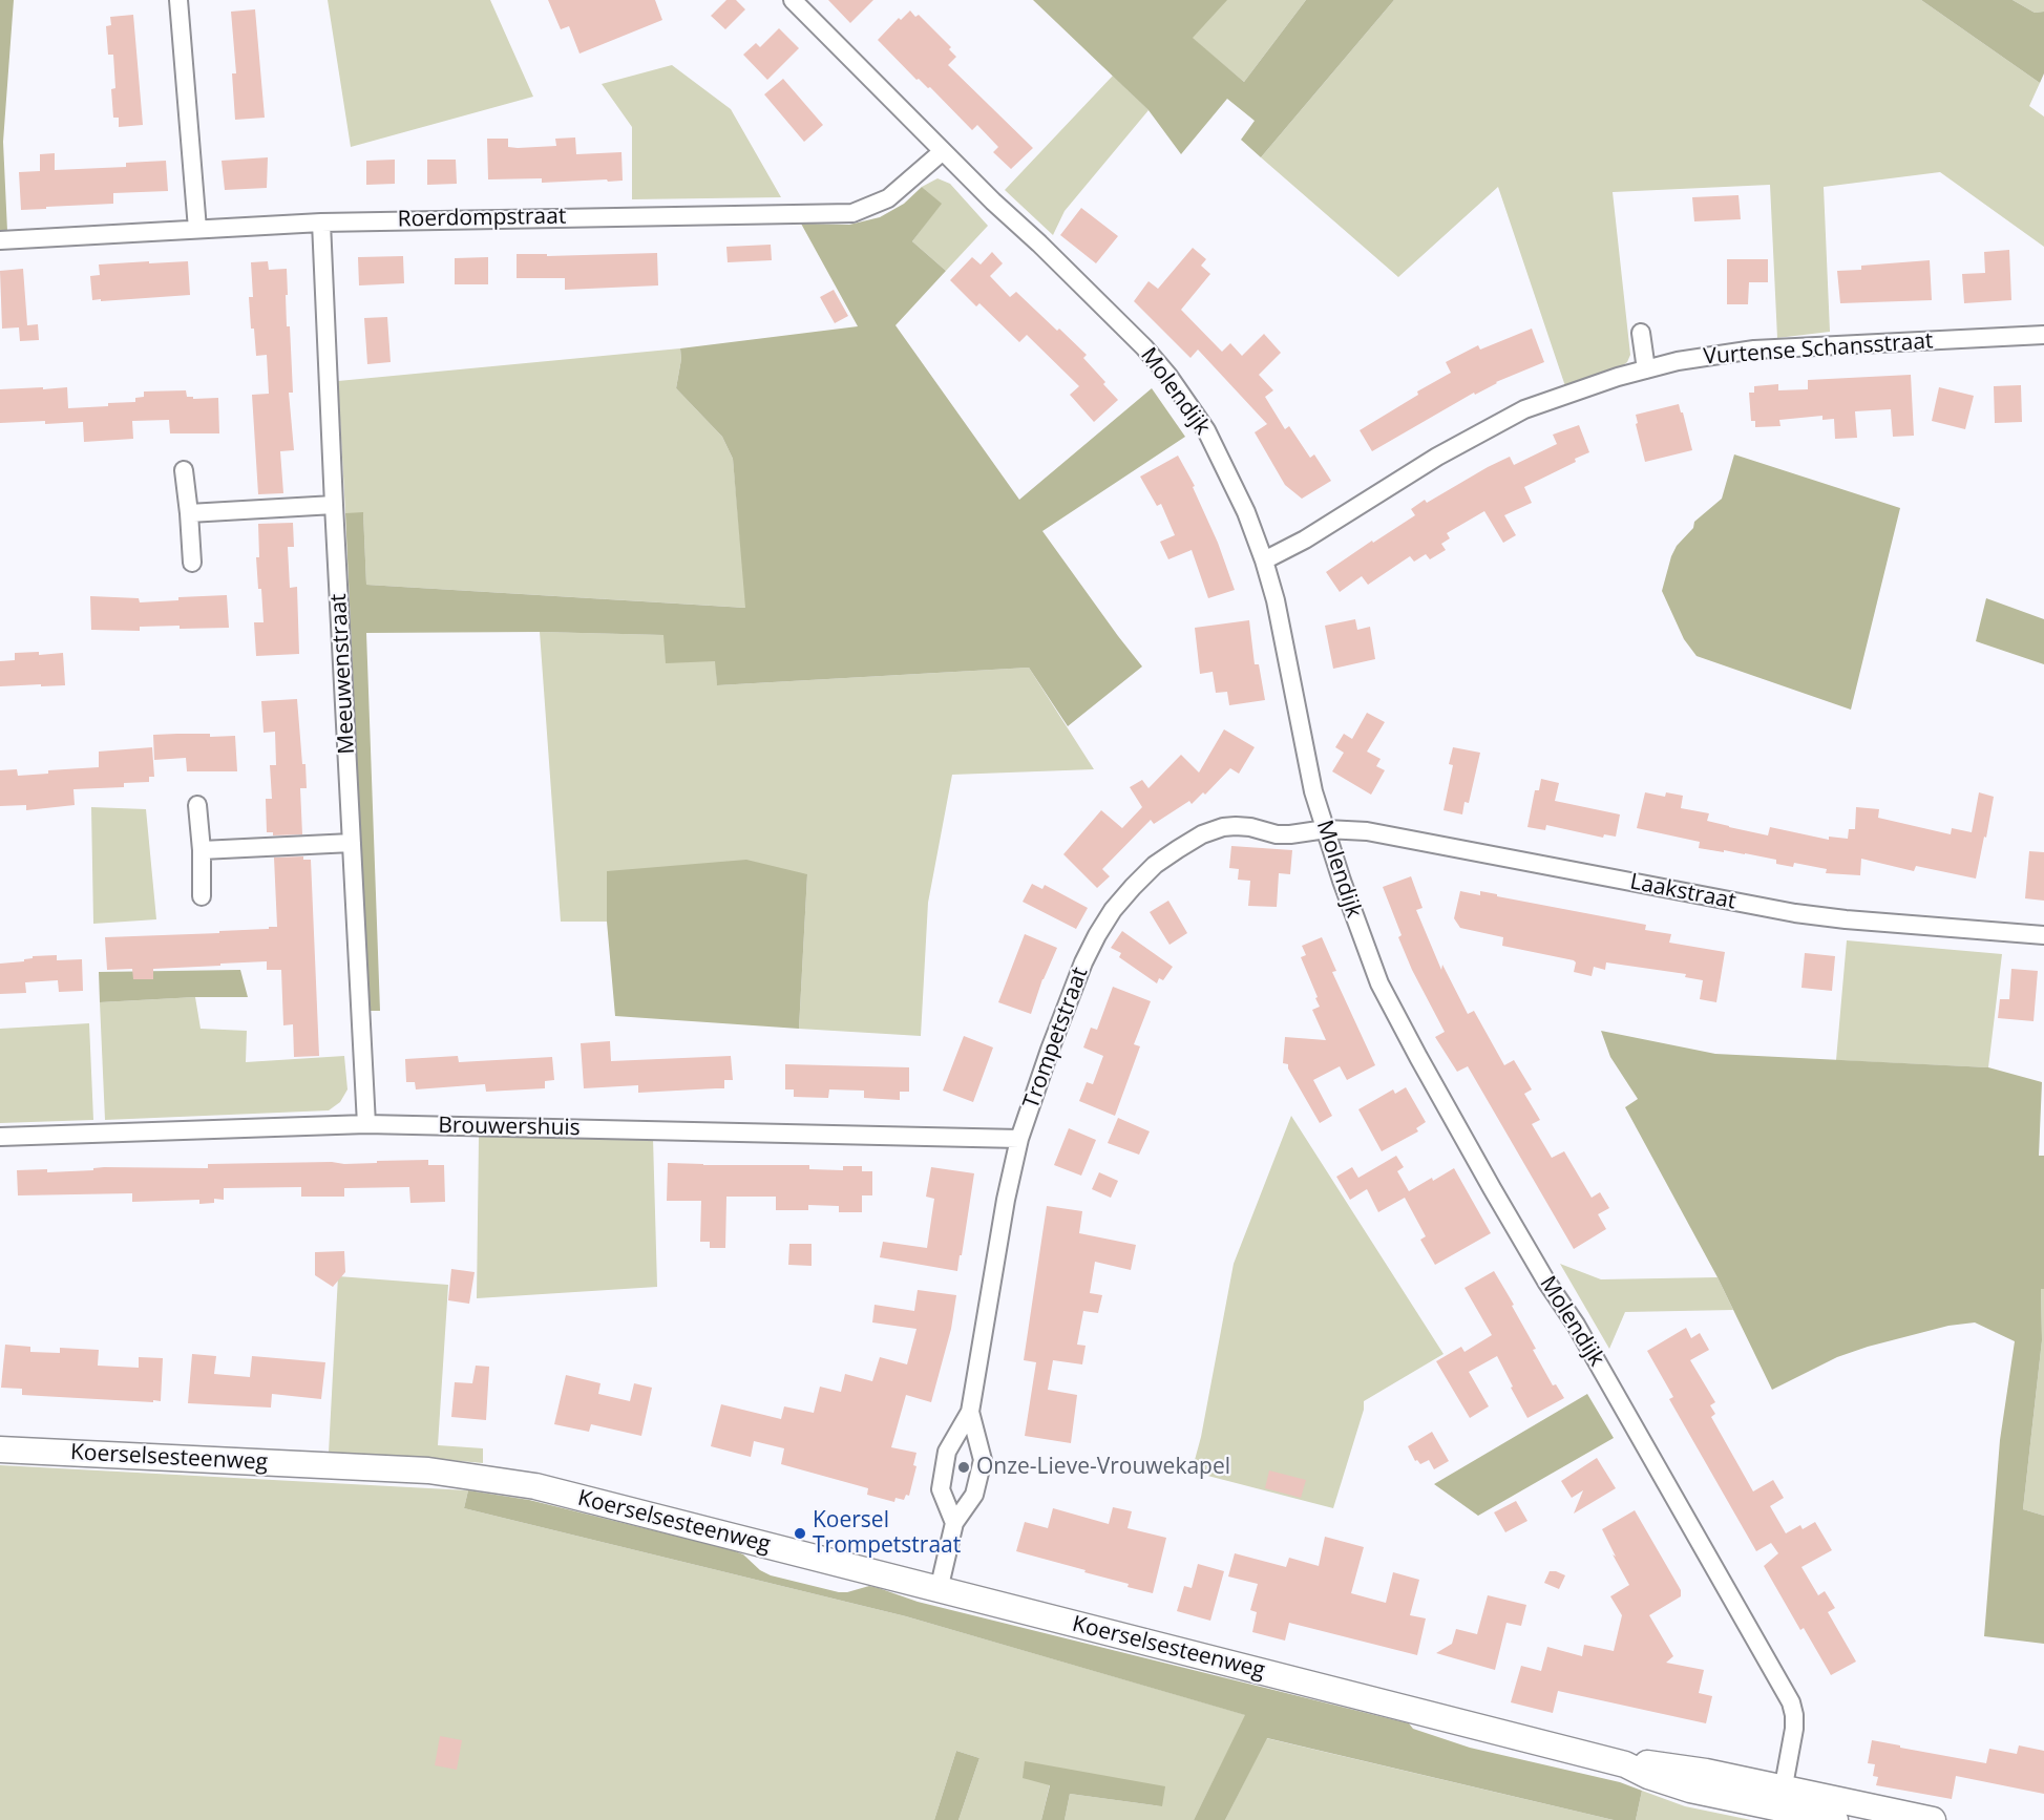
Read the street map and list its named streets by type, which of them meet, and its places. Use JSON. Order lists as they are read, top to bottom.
{
  "streets": {
    "street": [
      "Roerdompstraat",
      "Vurtense Schansstraat",
      "Molendijk",
      "Meeuwenstraat",
      "Laakstraat",
      "Trompetstraat",
      "Brouwershuis",
      "Koerselsesteenweg"
    ]
  },
  "crossings": [
    ["Roerdompstraat", "Molendijk"],
    ["Roerdompstraat", "Meeuwenstraat"],
    ["Vurtense Schansstraat", "Molendijk"],
    ["Molendijk", "Laakstraat"],
    ["Molendijk", "Trompetstraat"],
    ["Molendijk", "Koerselsesteenweg"],
    ["Meeuwenstraat", "Brouwershuis"],
    ["Laakstraat", "Trompetstraat"],
    ["Trompetstraat", "Brouwershuis"],
    ["Trompetstraat", "Koerselsesteenweg"]
  ],
  "places": ["Onze-Lieve-Vrouwekapel", "Koersel Trompetstraat"]
}
